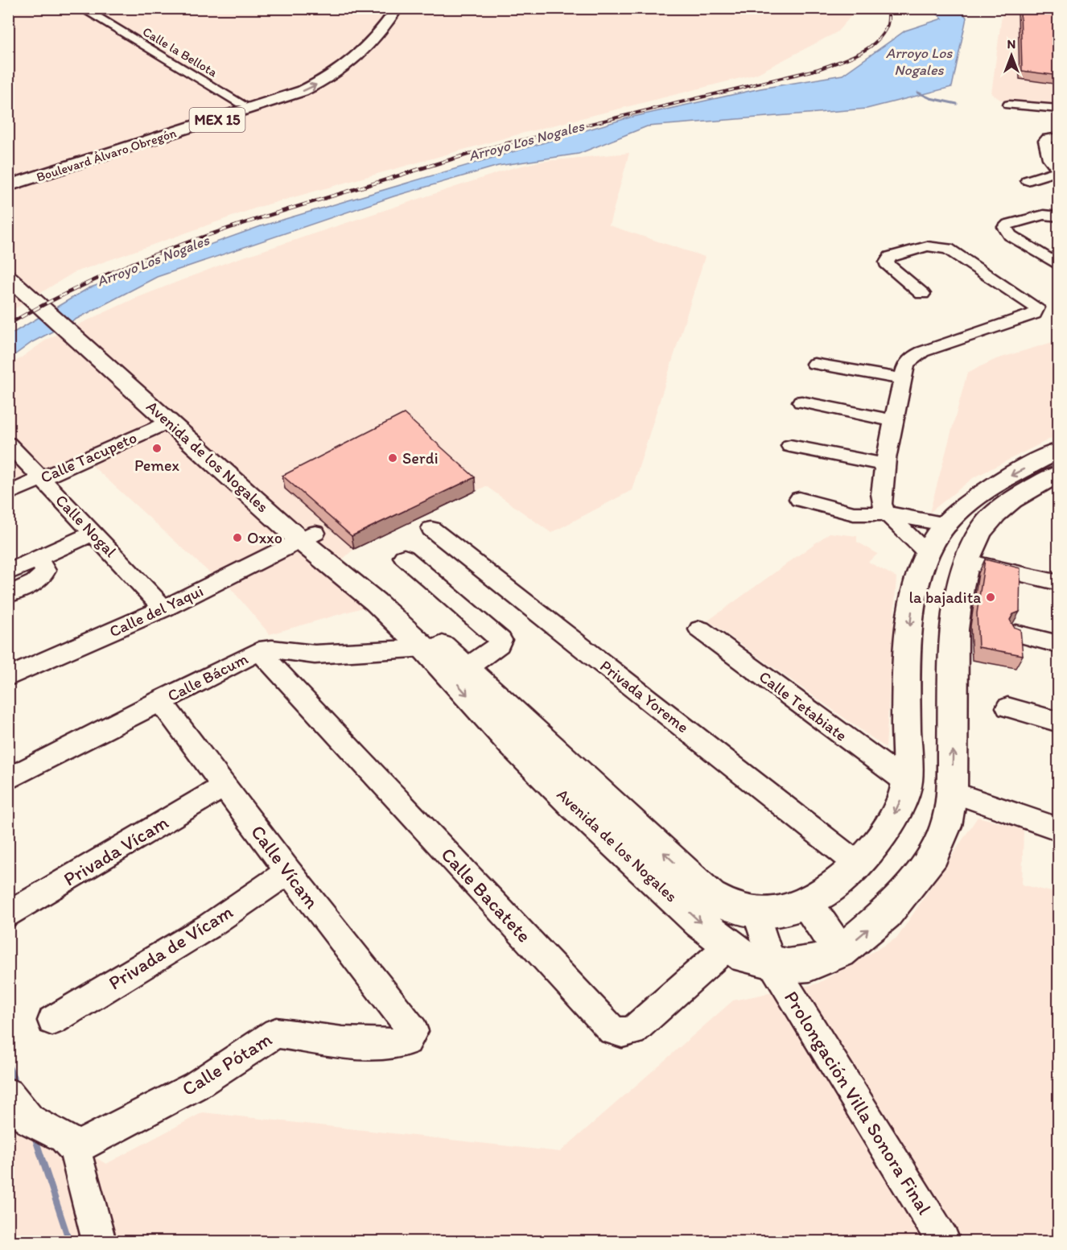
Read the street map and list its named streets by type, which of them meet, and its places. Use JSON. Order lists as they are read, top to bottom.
{
  "streets": {
    "main road": ["MEX 15", "Boulevard Álvaro Obregón", "Avenida de los Nogales"],
    "street": [
      "Calle la Bellota",
      "Calle Tacupeto",
      "Calle Nogal",
      "Calle del Yaqui",
      "Calle Bácum",
      "Privada Yoreme",
      "Calle Tetabiate",
      "Privada Vícam",
      "Calle Vícam",
      "Calle Bacatete",
      "Privada de Vícam",
      "Calle Pótam",
      "Prolongación Villa Sonora Final"
    ]
  },
  "crossings": [
    ["Calle la Bellota", "Boulevard Álvaro Obregón"],
    ["Avenida de los Nogales", "Calle Tacupeto"],
    ["Avenida de los Nogales", "Calle del Yaqui"],
    ["Avenida de los Nogales", "Calle Bácum"],
    ["Avenida de los Nogales", "Privada Yoreme"],
    ["Avenida de los Nogales", "Calle Tetabiate"],
    ["Avenida de los Nogales", "Calle Bacatete"],
    ["Avenida de los Nogales", "Prolongación Villa Sonora Final"],
    ["Calle Tacupeto", "Calle Nogal"],
    ["Calle Nogal", "Calle del Yaqui"],
    ["Calle Bácum", "Calle Vícam"],
    ["Calle Bácum", "Calle Bacatete"],
    ["Privada Vícam", "Calle Vícam"],
    ["Calle Vícam", "Privada de Vícam"],
    ["Calle Vícam", "Calle Pótam"]
  ],
  "water": ["Arroyo Los Nogales"],
  "places": [
    "Pemex",
    "Serdi",
    "Oxxo",
    "la bajadita"
  ],
  "north": "top"
}
